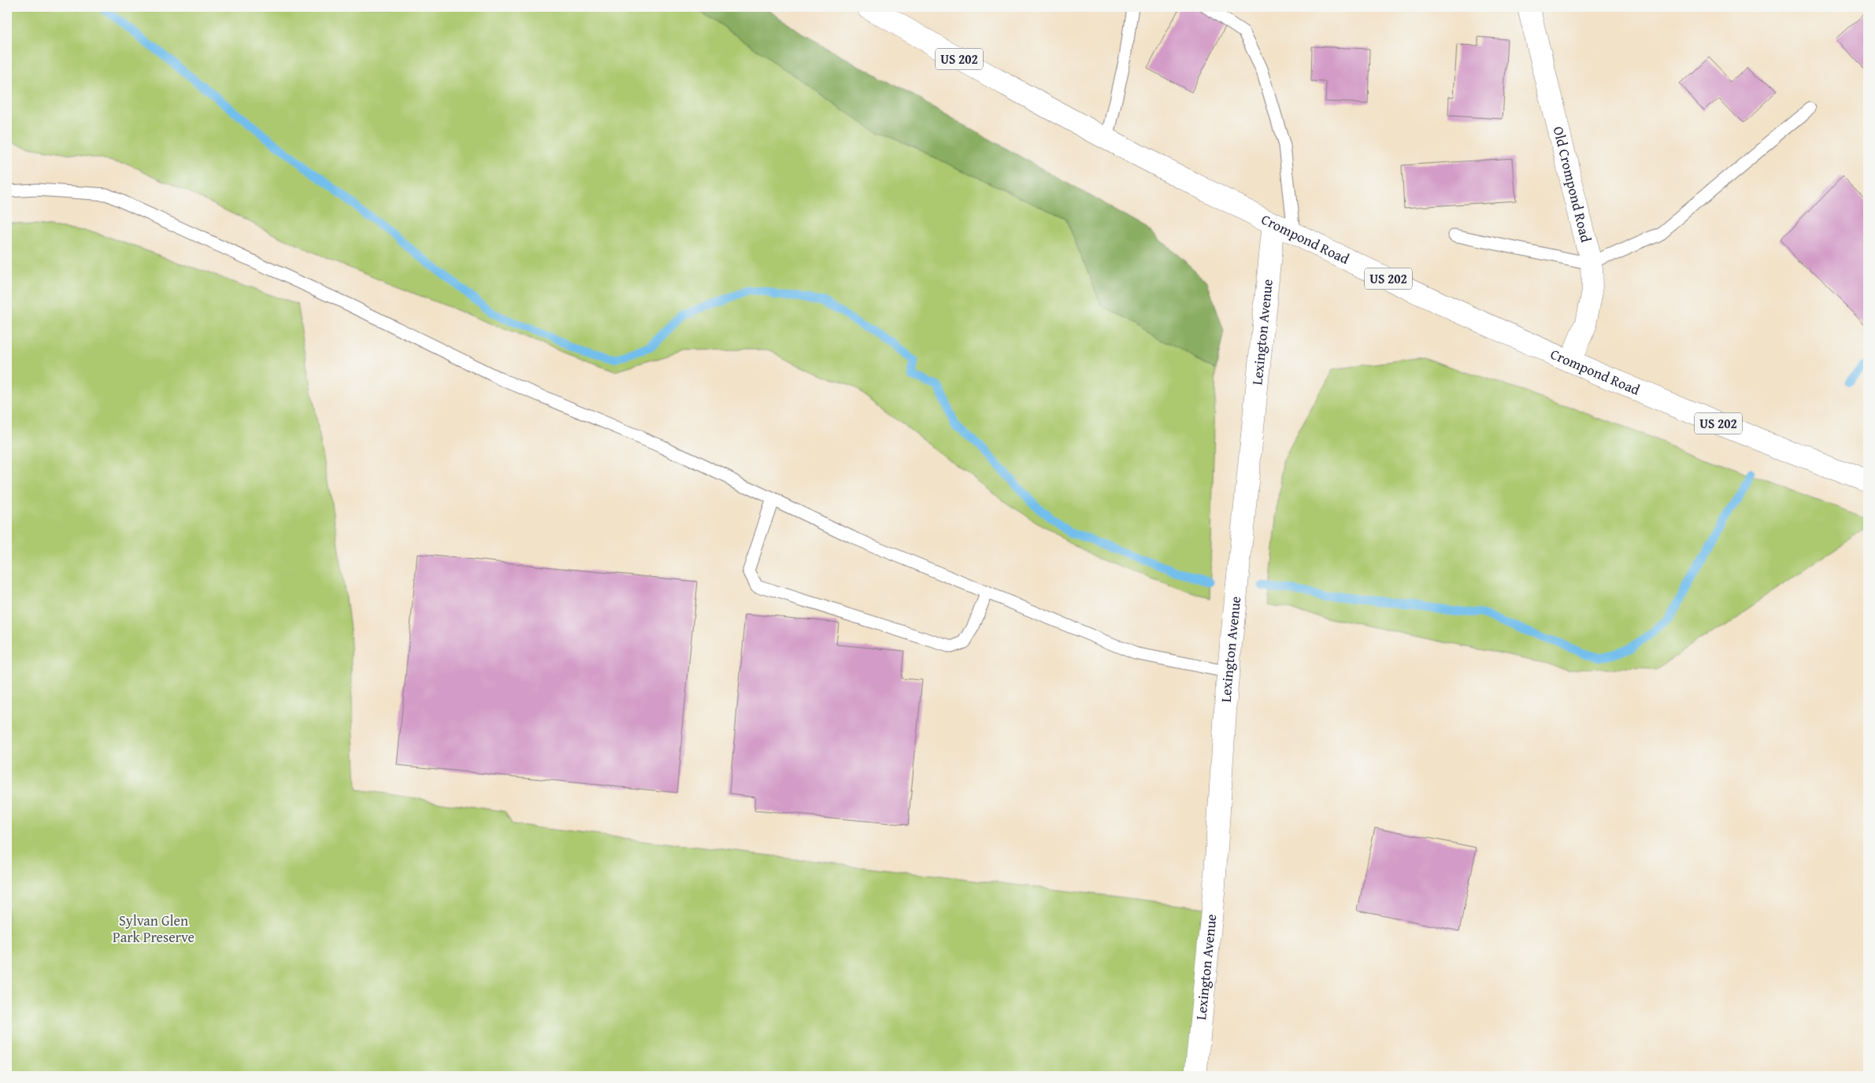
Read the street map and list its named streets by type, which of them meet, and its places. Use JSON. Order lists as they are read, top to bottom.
{
  "streets": {
    "main road": [
      "US 202",
      "Old Crompond Road",
      "Crompond Road",
      "Lexington Avenue"
    ]
  },
  "crossings": [
    ["Old Crompond Road", "Crompond Road"],
    ["Crompond Road", "Lexington Avenue"]
  ],
  "parks": ["Sylvan Glen Park Preserve"]
}
